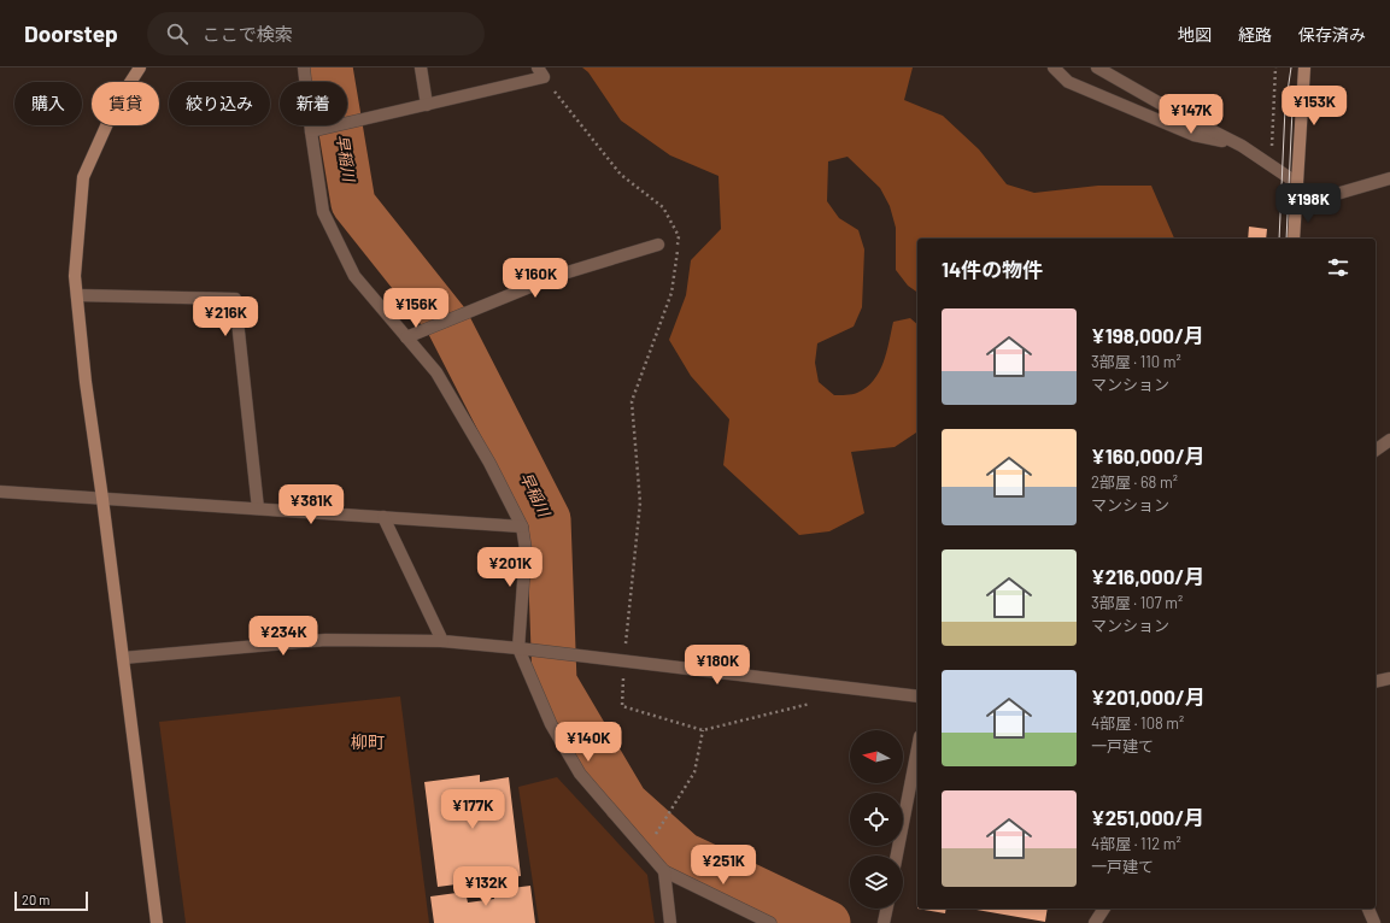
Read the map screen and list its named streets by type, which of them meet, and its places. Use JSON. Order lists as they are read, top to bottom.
{
  "districts": ["柳町"],
  "water": ["早稲川"],
  "scale_bar": "20 m",
  "north": "left",
  "page": {
    "header": "Doorstep",
    "search": "ここで検索",
    "nav": ["地図", "経路", "保存済み"],
    "chip": [
      "購入",
      "賃貸",
      "絞り込み",
      "新着"
    ],
    "price": [
      "¥153K",
      "¥147K",
      "¥198K",
      "¥160K",
      "¥156K",
      "¥216K",
      "¥381K",
      "¥201K",
      "¥234K",
      "¥180K",
      "¥140K",
      "¥177K",
      "¥251K",
      "¥132K"
    ],
    "heading": "14件の物件",
    "list": [
      {
        "name": "¥198,000/月",
        "note": "3部屋 · 110 m² · マンション"
      },
      {
        "name": "¥160,000/月",
        "note": "2部屋 · 68 m² · マンション"
      },
      {
        "name": "¥216,000/月",
        "note": "3部屋 · 107 m² · マンション"
      },
      {
        "name": "¥201,000/月",
        "note": "4部屋 · 108 m² · 一戸建て"
      },
      {
        "name": "¥251,000/月",
        "note": "4部屋 · 112 m² · 一戸建て"
      }
    ],
    "scale": "20 m"
  }
}
